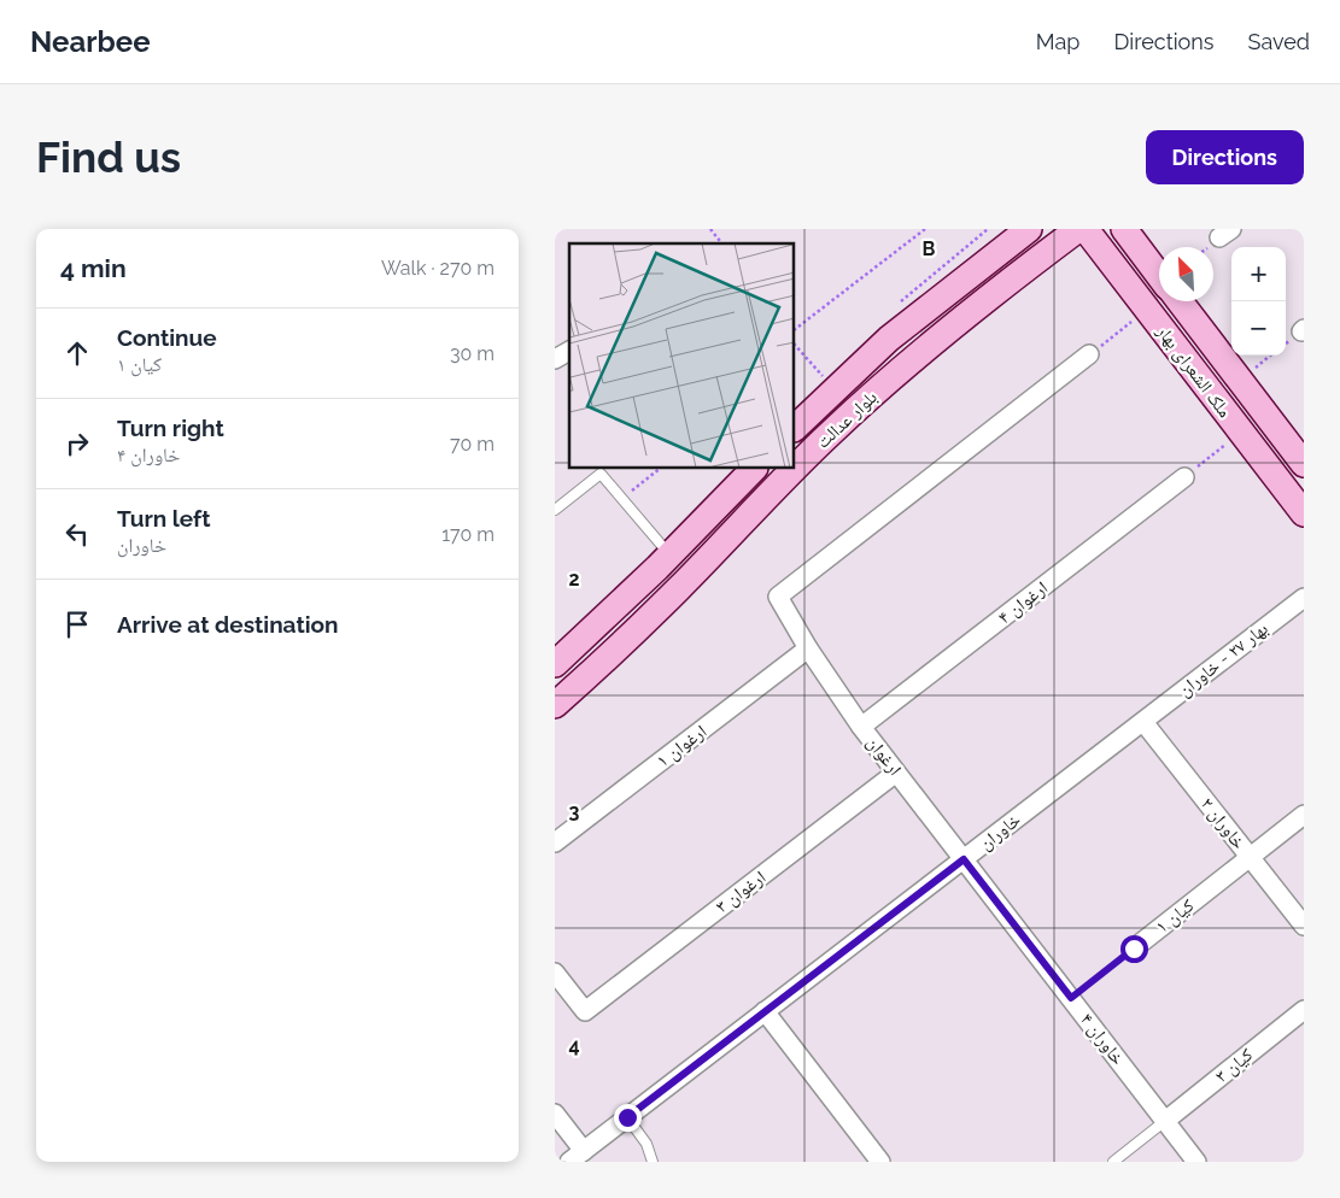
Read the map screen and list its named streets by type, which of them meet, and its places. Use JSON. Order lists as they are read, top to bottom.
{
  "streets": {
    "main road": ["ملک الشعرای بهار", "بلوار عدالت"],
    "street": [
      "ارغوان ۴",
      "بهار ۲۷ - خاوران",
      "ارغوان ۱",
      "ارغوان",
      "خاوران ۲",
      "خاوران",
      "ارغوان ۳",
      "کیان ۱",
      "خاوران ۴",
      "کیان ۳"
    ]
  },
  "crossings": [
    ["ارغوان ۴", "ارغوان"],
    ["بهار ۲۷ - خاوران", "خاوران ۲"],
    ["بهار ۲۷ - خاوران", "خاوران"],
    ["ارغوان ۱", "ارغوان"],
    ["ارغوان", "خاوران"],
    ["ارغوان", "ارغوان ۳"],
    ["ارغوان", "خاوران ۴"],
    ["خاوران ۲", "خاوران"],
    ["خاوران ۲", "کیان ۱"],
    ["خاوران", "خاوران ۴"],
    ["خاوران ۴", "کیان ۳"]
  ],
  "north": "top left",
  "page": {
    "header": "Nearbee",
    "nav": ["Map", "Directions", "Saved"],
    "buttons": "Directions",
    "title": "Find us",
    "heading": ["4 min", "Walk · 270 m"],
    "map_buttons": ["+", "−"],
    "list": [
      ["Continue", "کیان ۱", "30 m"],
      ["Turn right", "خاوران ۴", "70 m"],
      ["Turn left", "خاوران", "170 m"],
      "Arrive at destination"
    ]
  },
  "grid": {
    "columns": ["B"],
    "rows": ["2", "3", "4"]
  }
}
